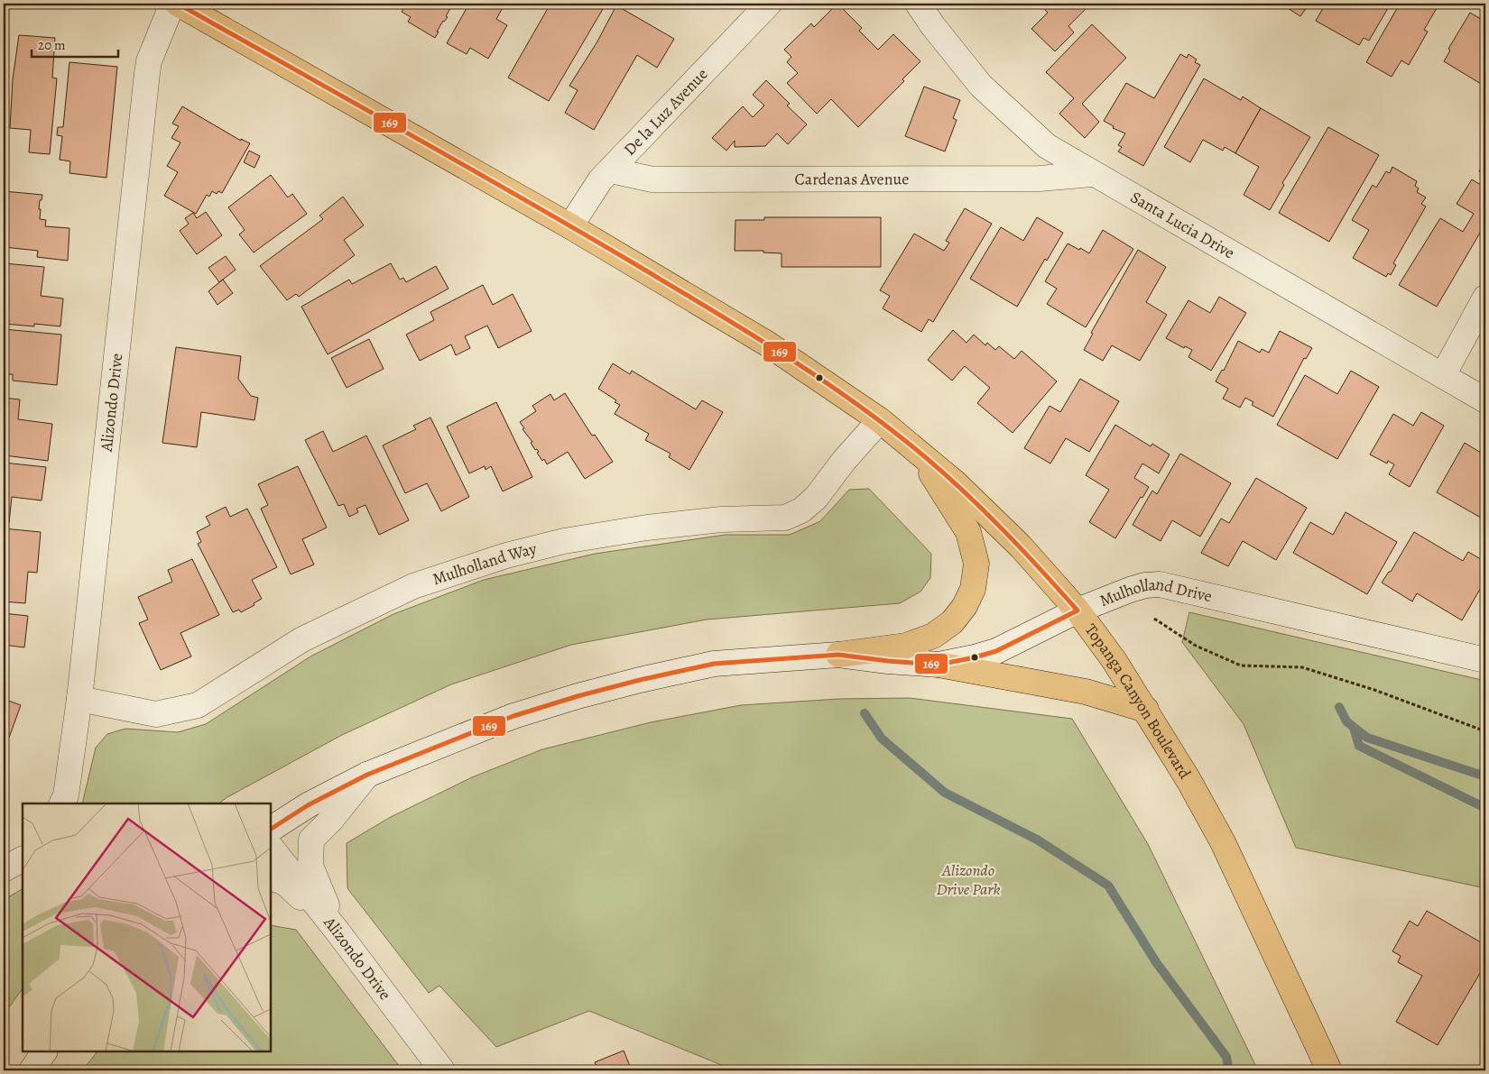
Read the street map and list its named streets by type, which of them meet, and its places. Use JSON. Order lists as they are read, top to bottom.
{
  "streets": {
    "main road": ["Topanga Canyon Boulevard"],
    "street": [
      "De la Luz Avenue",
      "Cardenas Avenue",
      "Santa Lucia Drive",
      "Alizondo Drive",
      "Mulholland Way",
      "Mulholland Drive"
    ]
  },
  "crossings": [
    ["De la Luz Avenue", "Cardenas Avenue"],
    ["De la Luz Avenue", "Topanga Canyon Boulevard"],
    ["Cardenas Avenue", "Santa Lucia Drive"],
    ["Alizondo Drive", "Mulholland Way"],
    ["Mulholland Way", "Topanga Canyon Boulevard"],
    ["Mulholland Drive", "Topanga Canyon Boulevard"]
  ],
  "parks": ["Alizondo Drive Park"],
  "lines": ["transit line 169"],
  "scale_bar": "20 m"
}
